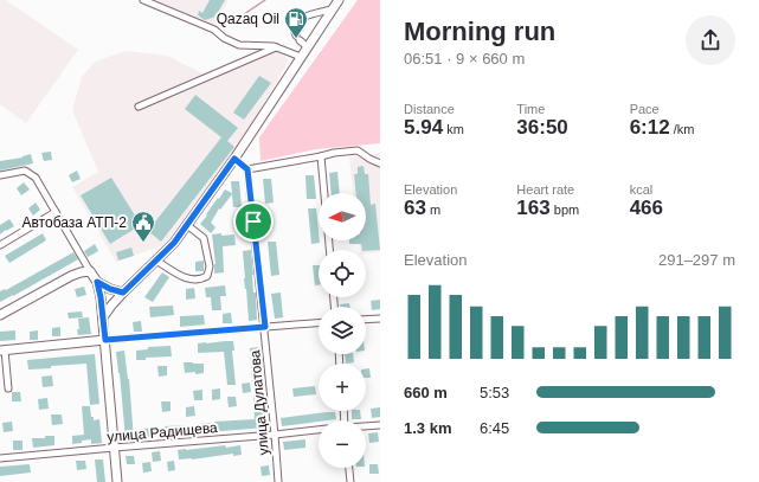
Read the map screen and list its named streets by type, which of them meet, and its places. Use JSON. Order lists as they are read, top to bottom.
{
  "streets": {
    "street": ["улица Дулатова", "улица Радищева"]
  },
  "crossings": [
    ["улица Дулатова", "улица Радищева"]
  ],
  "places": {
    "fuel station": ["Qazaq Oil"],
    "public building": ["Автобаза АТП-2"]
  },
  "north": "left",
  "page": {
    "heading": ["Morning run", "06:51 · 9 × 660 m"],
    "stats": [
      ["Distance", "5.94 km"],
      ["Time", "36:50"],
      ["Pace", "6:12 /km"],
      ["Elevation", "63 m"],
      ["Heart rate", "163 bpm"],
      ["kcal", "466"]
    ],
    "map_buttons": ["+", "−"],
    "chart": ["Elevation", "291–297 m"],
    "list": [
      {
        "name": "660 m",
        "note": "5:53"
      },
      {
        "name": "1.3 km",
        "note": "6:45"
      }
    ]
  }
}
